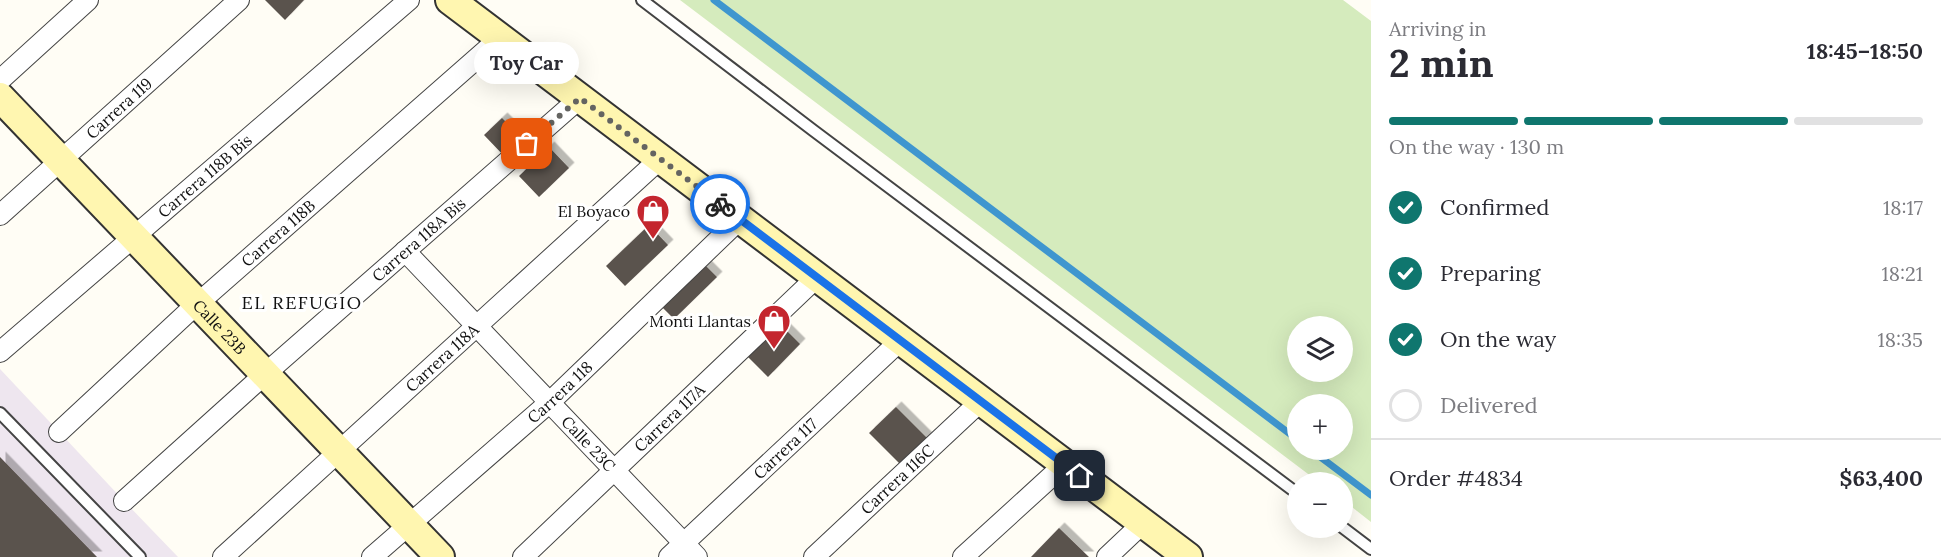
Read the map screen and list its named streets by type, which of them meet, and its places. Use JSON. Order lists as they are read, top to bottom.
{
  "streets": {
    "main road": ["Calle 23B"],
    "street": [
      "Carrera 119",
      "Carrera 118B Bis",
      "Carrera 118B",
      "Carrera 118A Bis",
      "Carrera 118A",
      "Carrera 118",
      "Carrera 117A",
      "Calle 23C",
      "Carrera 117",
      "Carrera 116C"
    ]
  },
  "crossings": [
    ["Carrera 119", "Calle 23B"],
    ["Carrera 118B Bis", "Calle 23B"],
    ["Carrera 118B", "Calle 23B"],
    ["Carrera 118A Bis", "Calle 23B"],
    ["Carrera 118A Bis", "Calle 23C"],
    ["Calle 23B", "Carrera 118A"],
    ["Calle 23B", "Carrera 118"],
    ["Carrera 118A", "Calle 23C"],
    ["Carrera 118", "Calle 23C"],
    ["Carrera 117A", "Calle 23C"],
    ["Calle 23C", "Carrera 117"]
  ],
  "districts": ["EL REFUGIO"],
  "places": {
    "other": ["Toy Car"],
    "shop": ["El Boyaco", "Monti Llantas"]
  },
  "page": {
    "heading": ["2 min", "Arriving in", "18:45–18:50"],
    "panel": ["Order #4834", "$63,400"],
    "bubble": "Toy Car",
    "bar": "On the way · 130 m",
    "list": [
      ["Confirmed", "18:17"],
      ["Preparing", "18:21"],
      ["On the way", "18:35"],
      "Delivered"
    ],
    "map_buttons": ["+", "−"]
  }
}
